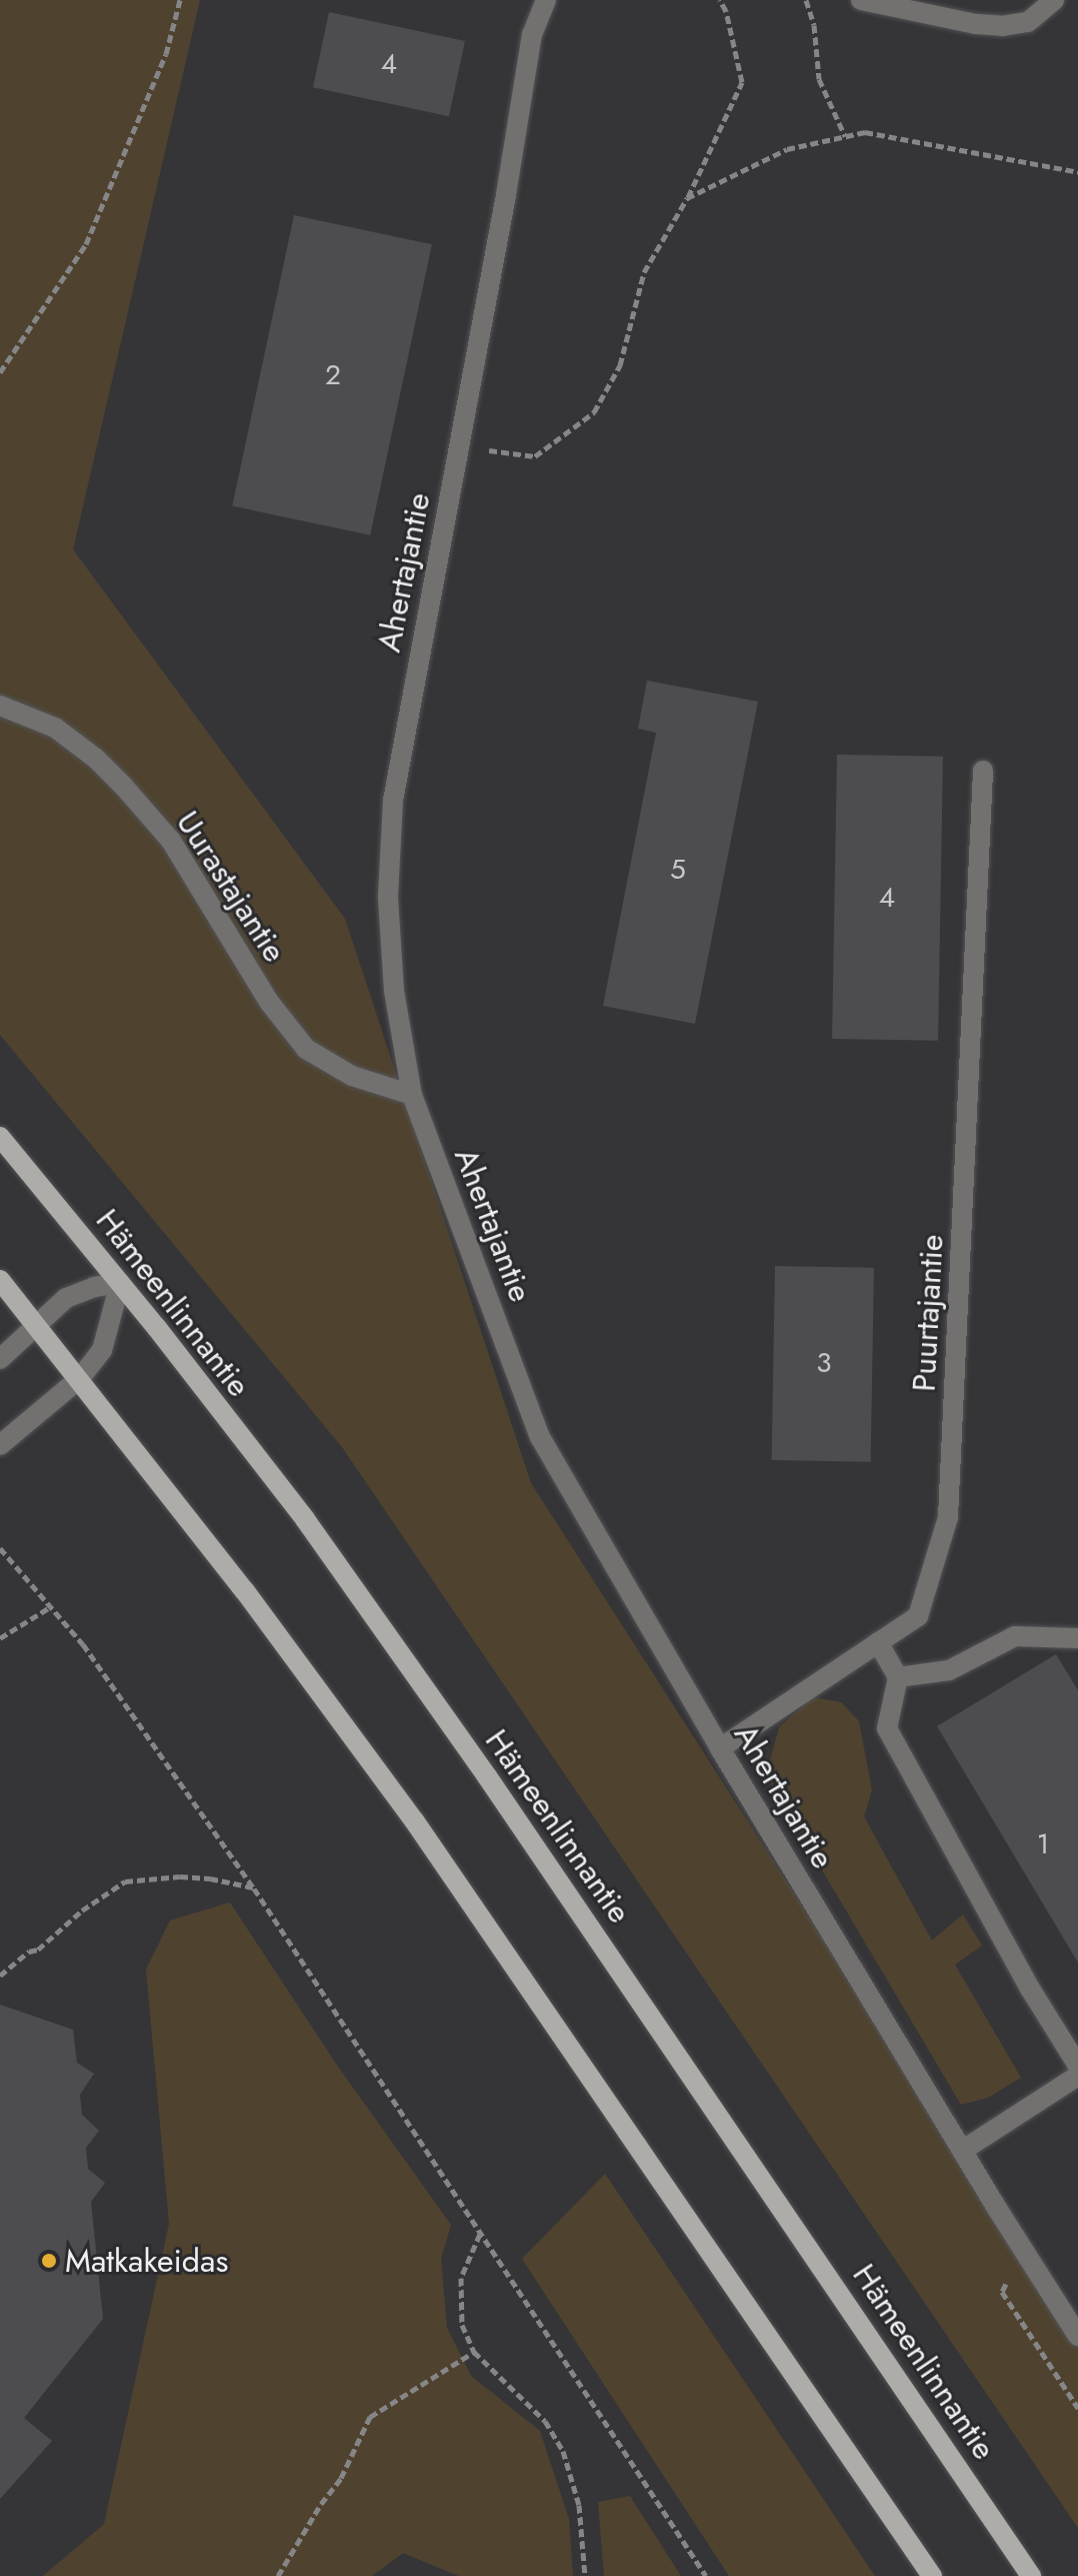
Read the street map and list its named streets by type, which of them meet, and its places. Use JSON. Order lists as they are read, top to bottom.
{
  "streets": {
    "main road": ["Hämeenlinnantie"],
    "street": ["Ahertajantie", "Uurastajantie", "Puurtajantie"]
  },
  "crossings": [
    ["Ahertajantie", "Uurastajantie"],
    ["Ahertajantie", "Puurtajantie"]
  ],
  "places": ["Matkakeidas"],
  "house_numbers": [
    "4",
    "2",
    "5",
    "4",
    "3",
    "1"
  ]
}
